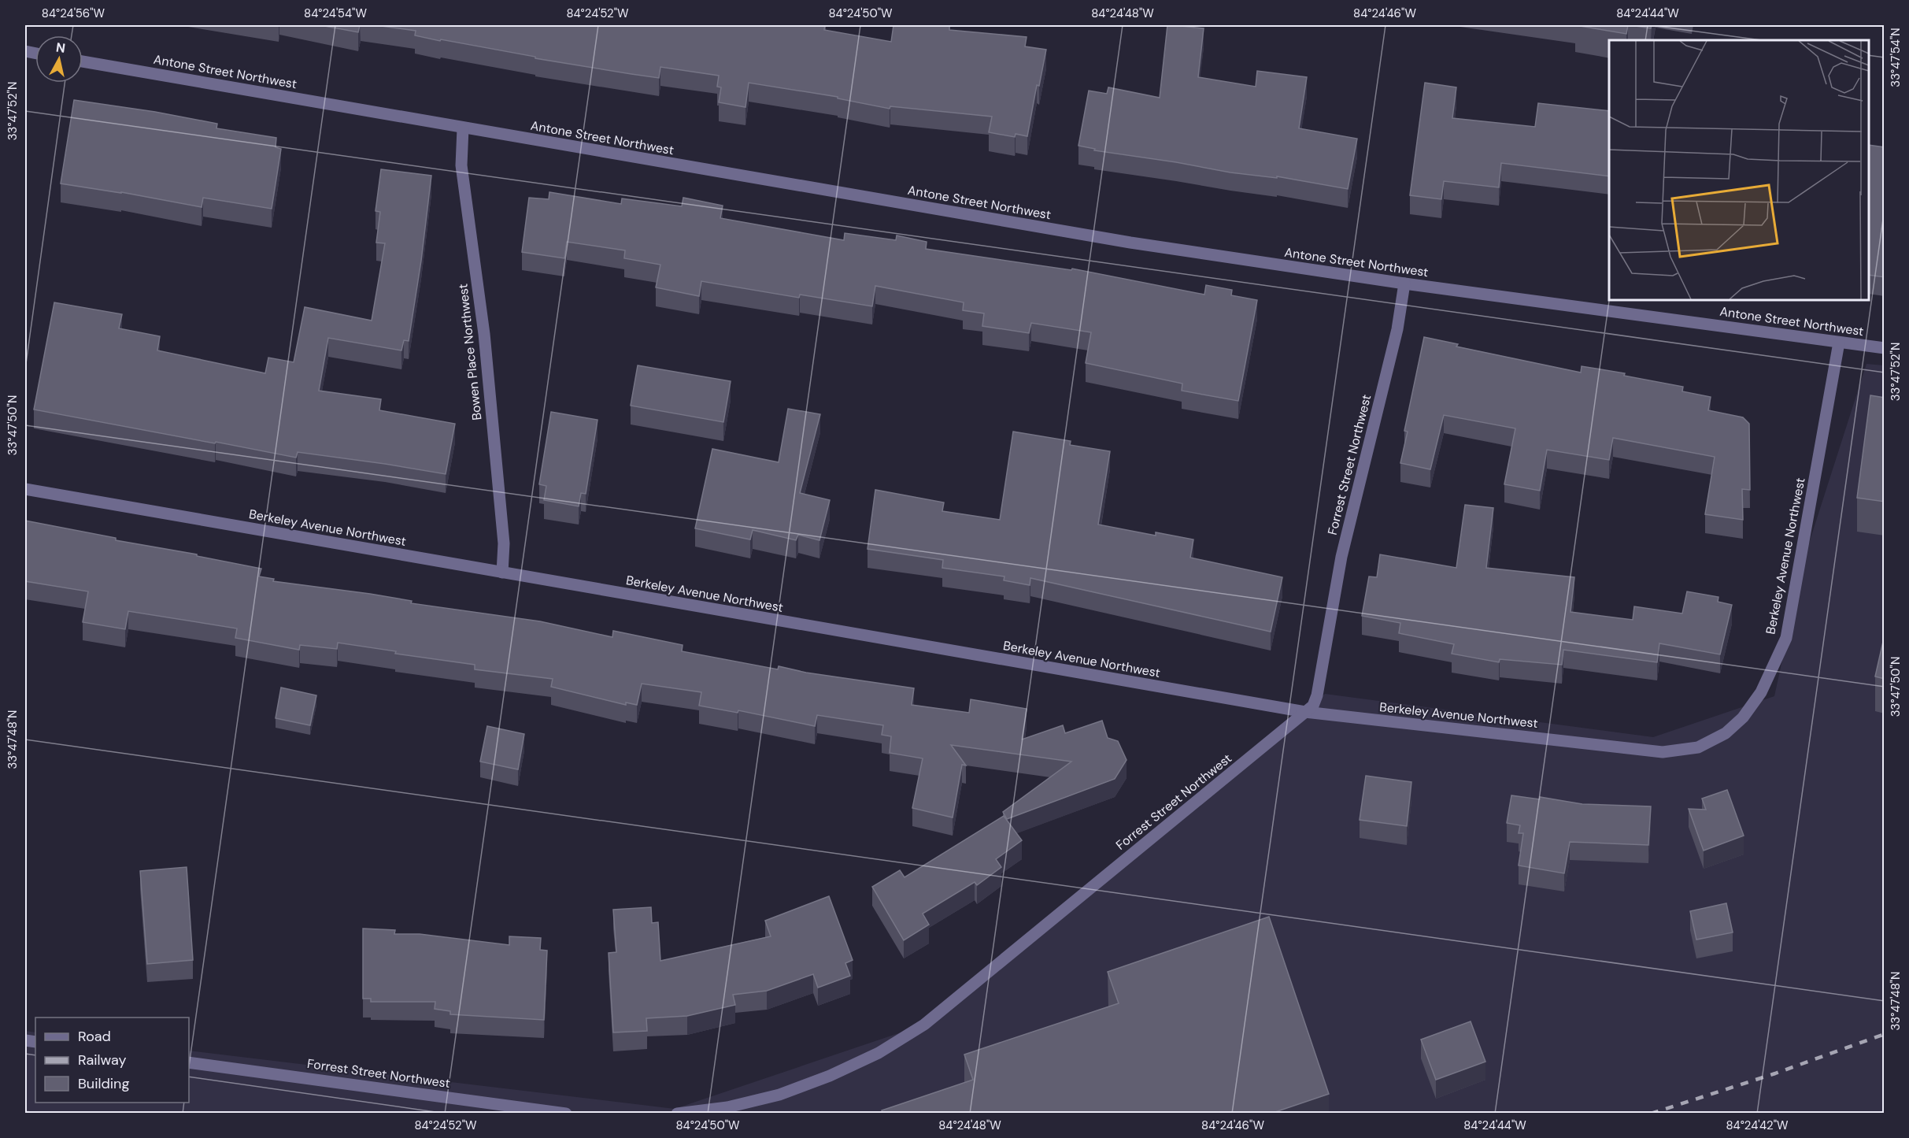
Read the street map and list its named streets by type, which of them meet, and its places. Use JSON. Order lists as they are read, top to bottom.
{
  "streets": {
    "street": [
      "Antone Street Northwest",
      "Bowen Place Northwest",
      "Forrest Street Northwest",
      "Berkeley Avenue Northwest"
    ]
  },
  "crossings": [
    ["Antone Street Northwest", "Bowen Place Northwest"],
    ["Antone Street Northwest", "Forrest Street Northwest"],
    ["Antone Street Northwest", "Berkeley Avenue Northwest"],
    ["Bowen Place Northwest", "Berkeley Avenue Northwest"],
    ["Forrest Street Northwest", "Berkeley Avenue Northwest"]
  ],
  "legend": ["Road", "Railway", "Building"],
  "north": "top",
  "coordinates": [
    "84°24'56\"W",
    "84°24'54\"W",
    "84°24'52\"W",
    "84°24'50\"W",
    "84°24'48\"W",
    "84°24'46\"W",
    "84°24'44\"W",
    "33°47'54\"N",
    "33°47'52\"N",
    "33°47'50\"N",
    "33°47'48\"N",
    "84°24'42\"W"
  ]
}
